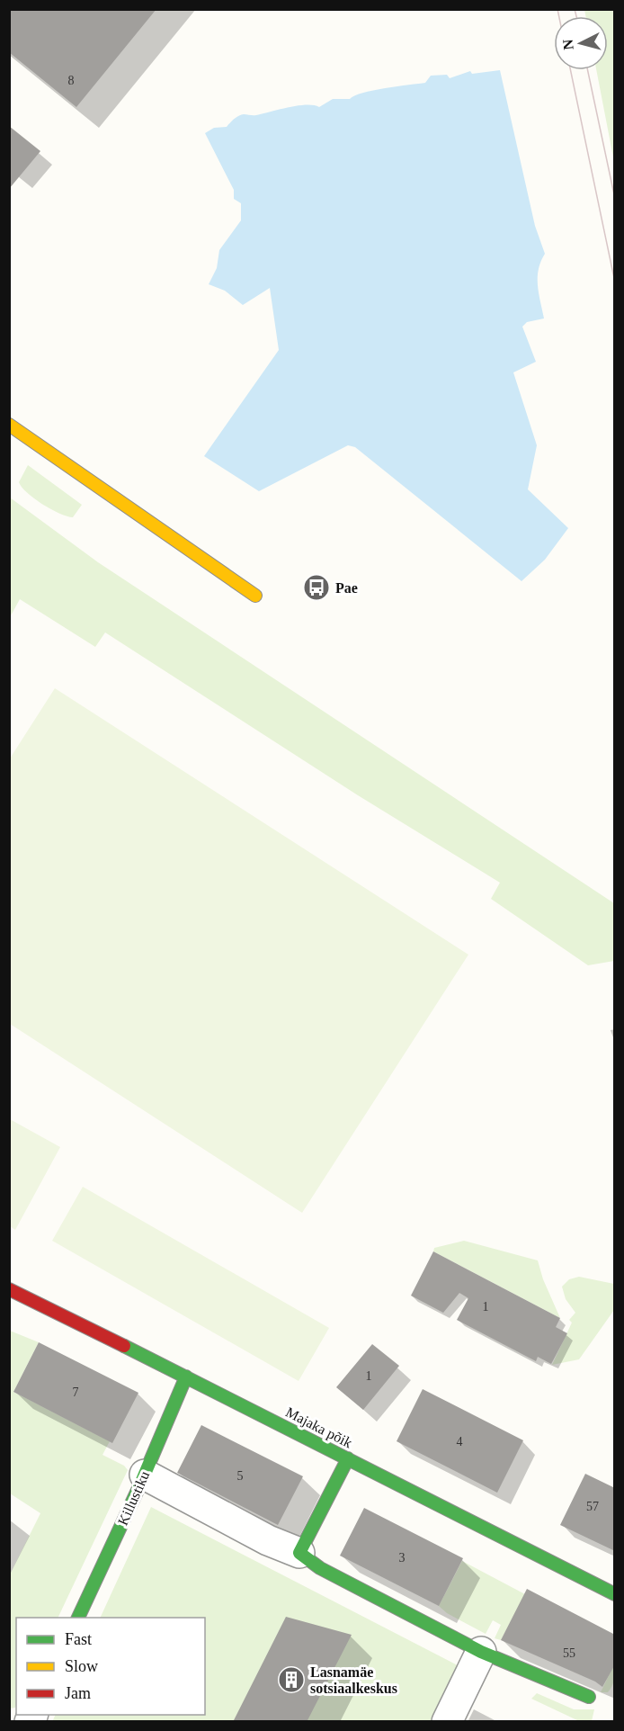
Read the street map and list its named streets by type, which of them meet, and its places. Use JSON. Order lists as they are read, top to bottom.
{
  "streets": {
    "street": ["Majaka põik", "Killustiku"]
  },
  "crossings": [
    ["Majaka põik", "Killustiku"]
  ],
  "places": {
    "bus stop": ["Pae"],
    "building": ["Lasnamäe sotsiaalkeskus"]
  },
  "house_numbers": [
    "8",
    "1",
    "1",
    "7",
    "4",
    "5",
    "57",
    "3",
    "55"
  ],
  "legend": ["Fast", "Slow", "Jam"],
  "north": "left"
}
